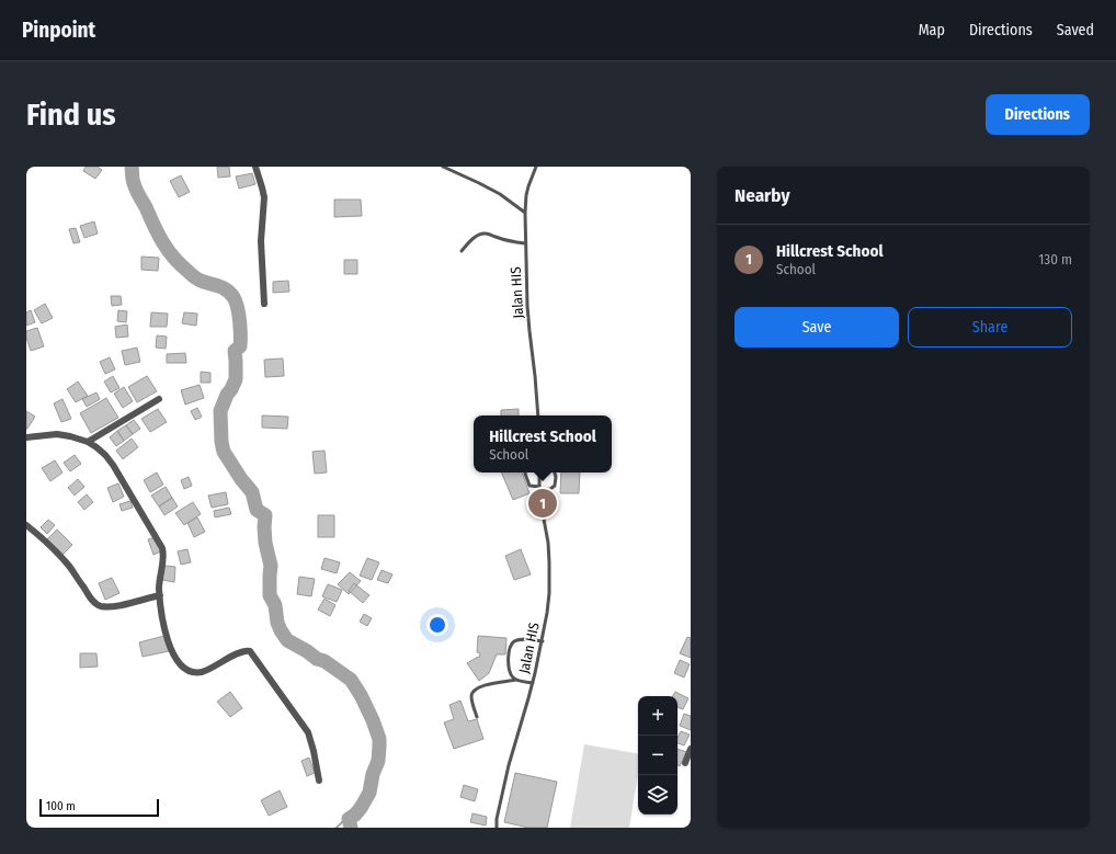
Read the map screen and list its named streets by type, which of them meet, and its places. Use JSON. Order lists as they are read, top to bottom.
{
  "streets": {
    "lane": ["Jalan HIS"]
  },
  "scale_bar": "100 m",
  "page": {
    "header": "Pinpoint",
    "nav": ["Map", "Directions", "Saved"],
    "buttons": [
      "Directions",
      ["Save", "Share"]
    ],
    "title": "Find us",
    "heading": "Nearby",
    "list": [
      {
        "mark": "1",
        "name": "Hillcrest School",
        "note": "School",
        "value": "130 m"
      }
    ],
    "popup": ["Hillcrest School", "School"],
    "pins": "1",
    "map_buttons": ["+", "−"],
    "scale": "100 m"
  }
}
